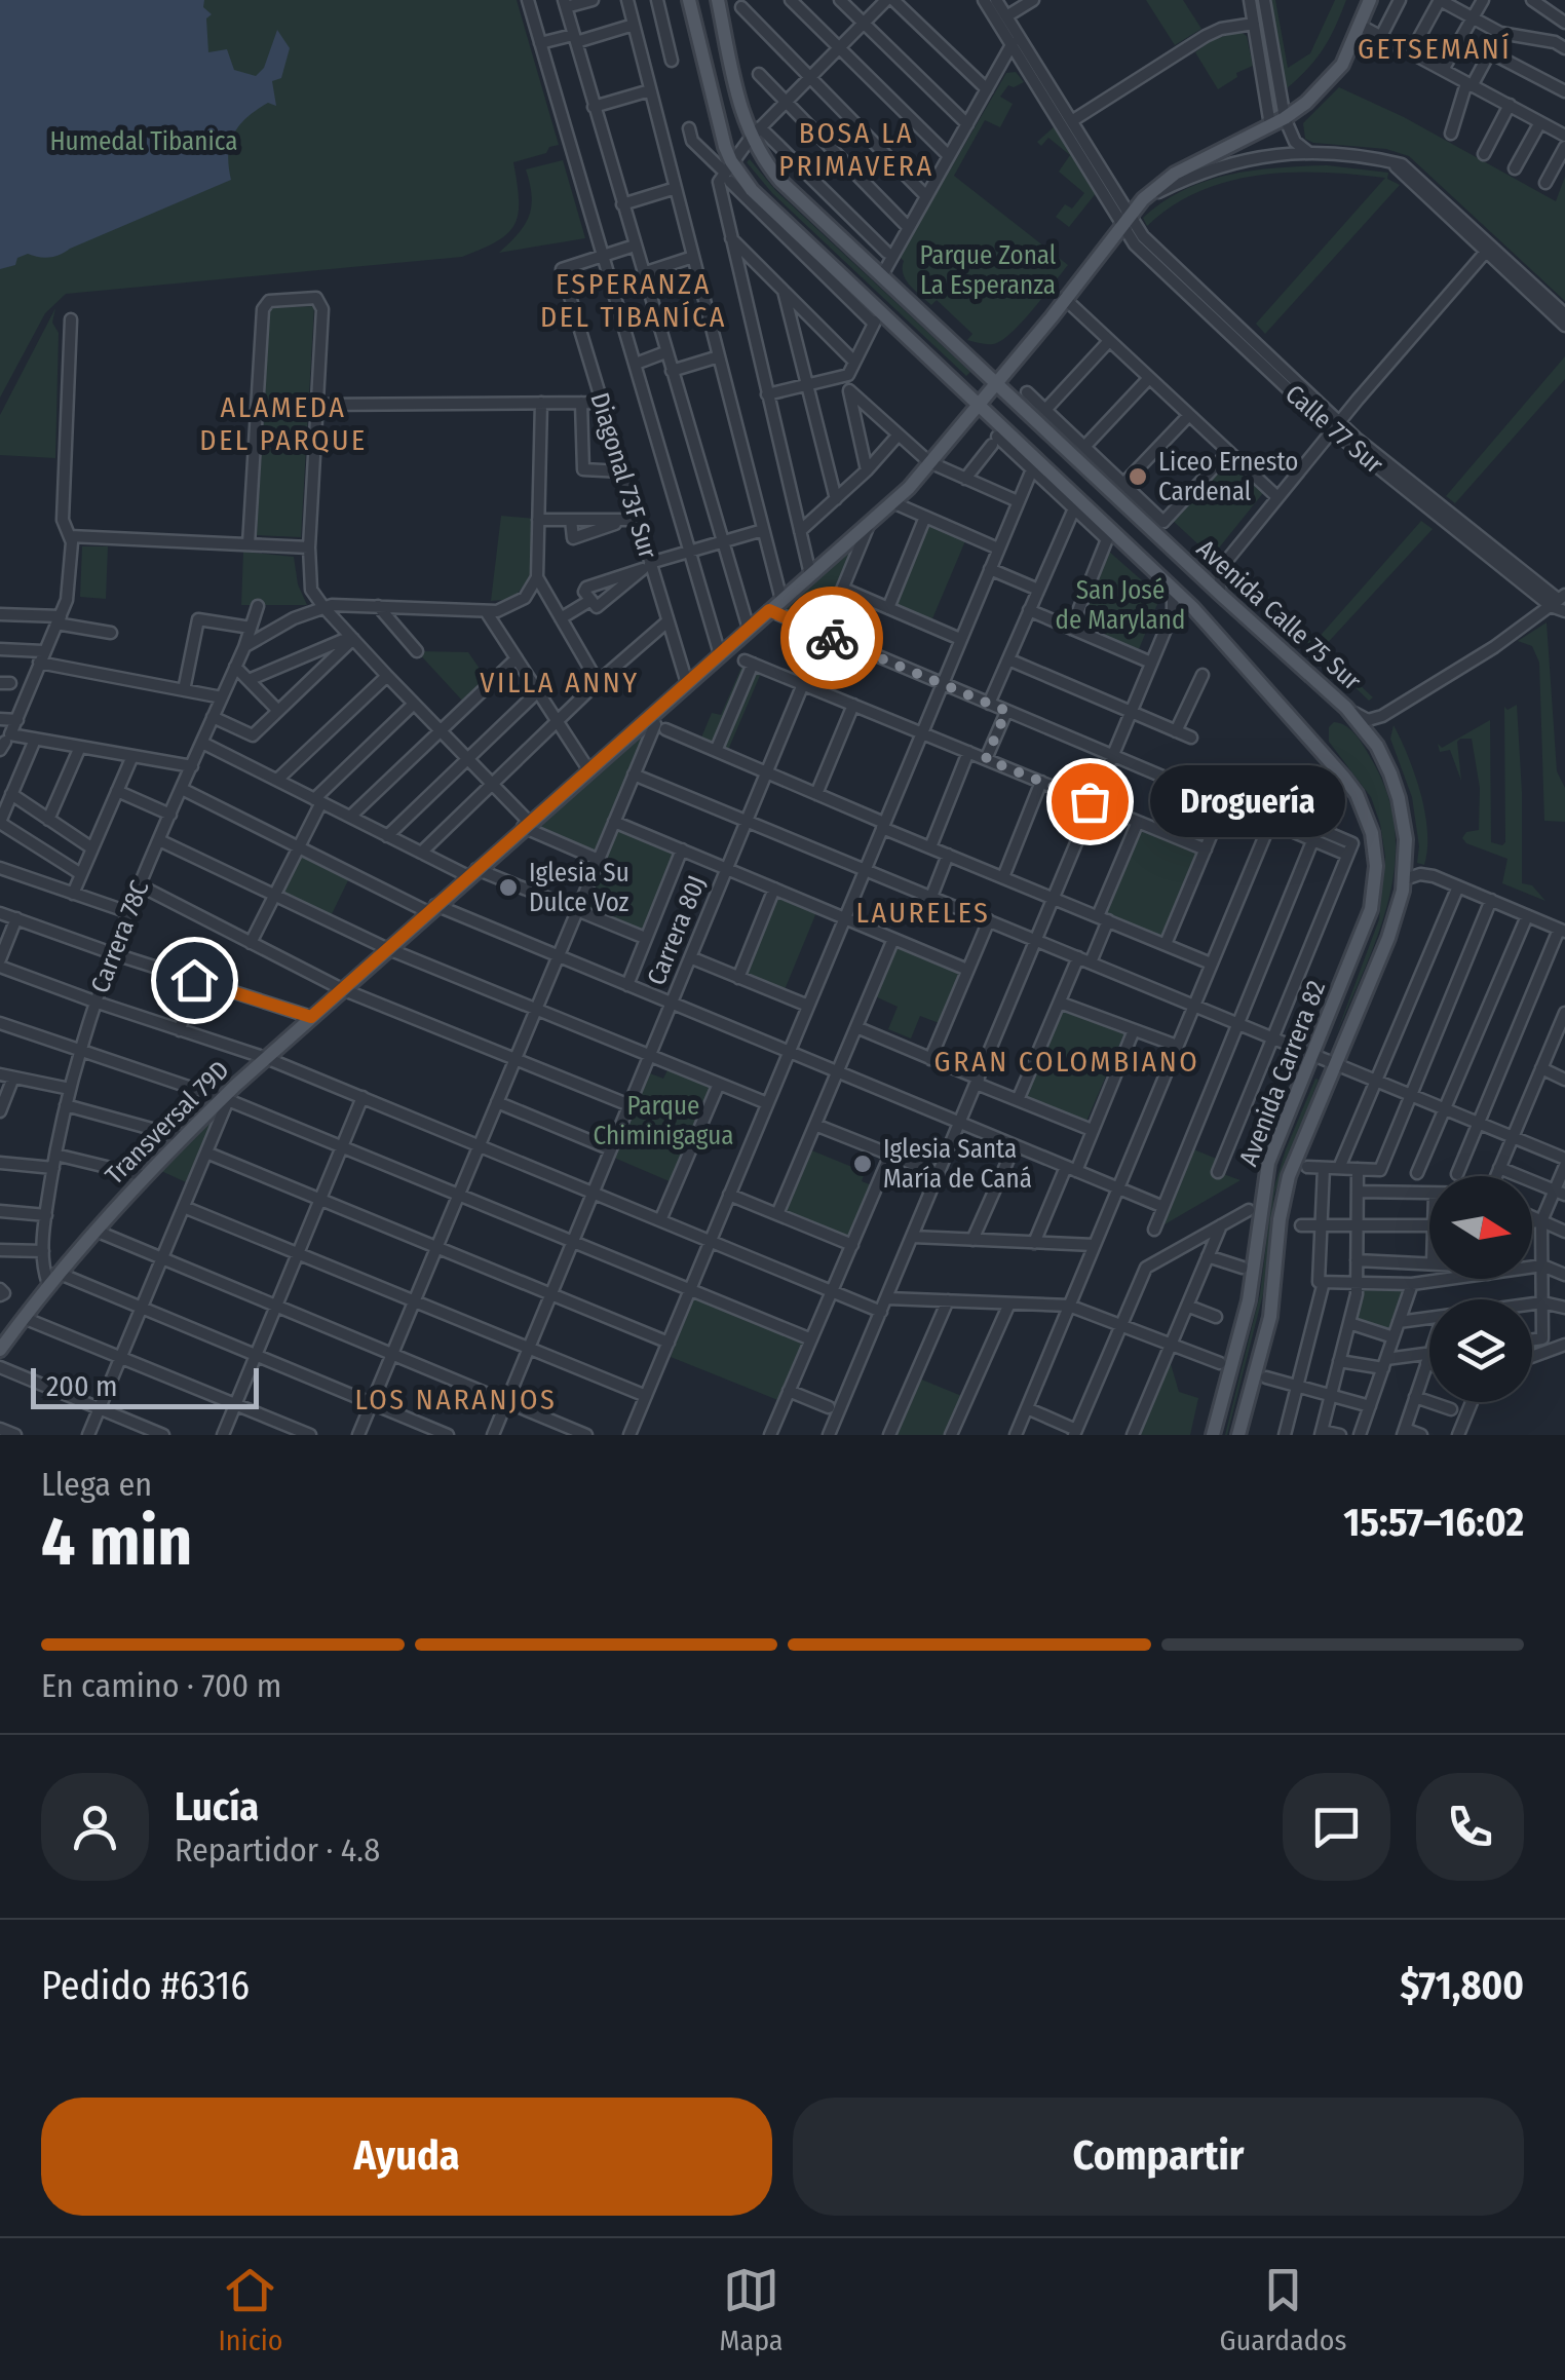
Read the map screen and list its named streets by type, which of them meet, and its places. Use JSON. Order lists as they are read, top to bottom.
{
  "streets": {
    "main road": [
      "Avenida Calle 75 Sur",
      "Carrera 80J",
      "Avenida Carrera 82",
      "Transversal 79D"
    ],
    "street": ["Calle 77 Sur", "Diagonal 73F Sur", "Carrera 78C"]
  },
  "crossings": [
    ["Calle 77 Sur", "Carrera 80J"],
    ["Diagonal 73F Sur", "Transversal 79D"],
    ["Avenida Calle 75 Sur", "Carrera 80J"],
    ["Avenida Calle 75 Sur", "Avenida Carrera 82"],
    ["Carrera 80J", "Transversal 79D"],
    ["Carrera 78C", "Transversal 79D"]
  ],
  "districts": [
    "GETSEMANÍ",
    "BOSA LA PRIMAVERA",
    "ESPERANZA DEL TIBANÍCA",
    "ALAMEDA DEL PARQUE",
    "VILLA ANNY",
    "LAURELES",
    "GRAN COLOMBIANO",
    "LOS NARANJOS"
  ],
  "parks": [
    "Humedal Tibanica",
    "Parque Zonal La Esperanza",
    "San José de Maryland",
    "Parque Chiminigagua"
  ],
  "places": [
    "Liceo Ernesto Cardenal",
    "Droguería",
    "Iglesia Su Dulce Voz",
    "Iglesia Santa María de Caná"
  ],
  "scale_bar": "200 m",
  "north": "right",
  "page": {
    "bubble": "Droguería",
    "scale": "200 m",
    "heading": ["4 min", "Llega en", "15:57–16:02"],
    "panel": [
      "Lucía",
      "Repartidor · 4.8",
      "Pedido #6316",
      "$71,800"
    ],
    "bar": "En camino · 700 m",
    "buttons": ["Ayuda", "Compartir"],
    "tabs": ["Inicio", "Mapa", "Guardados"]
  }
}
